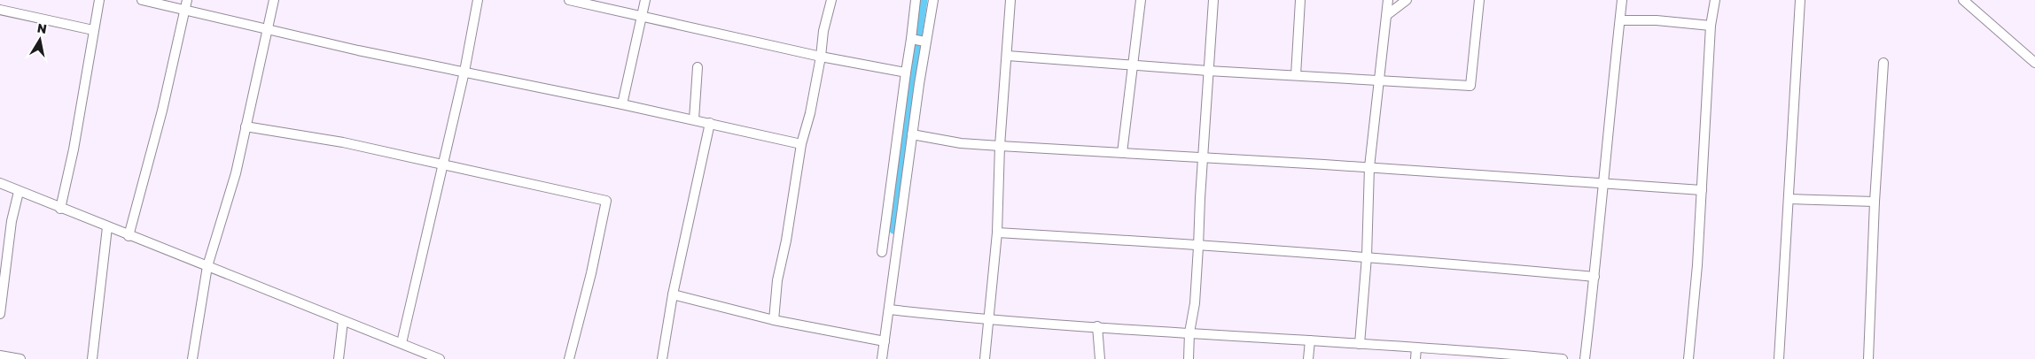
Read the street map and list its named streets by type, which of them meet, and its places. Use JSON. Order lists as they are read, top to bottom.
{
  "north": "top"
}
